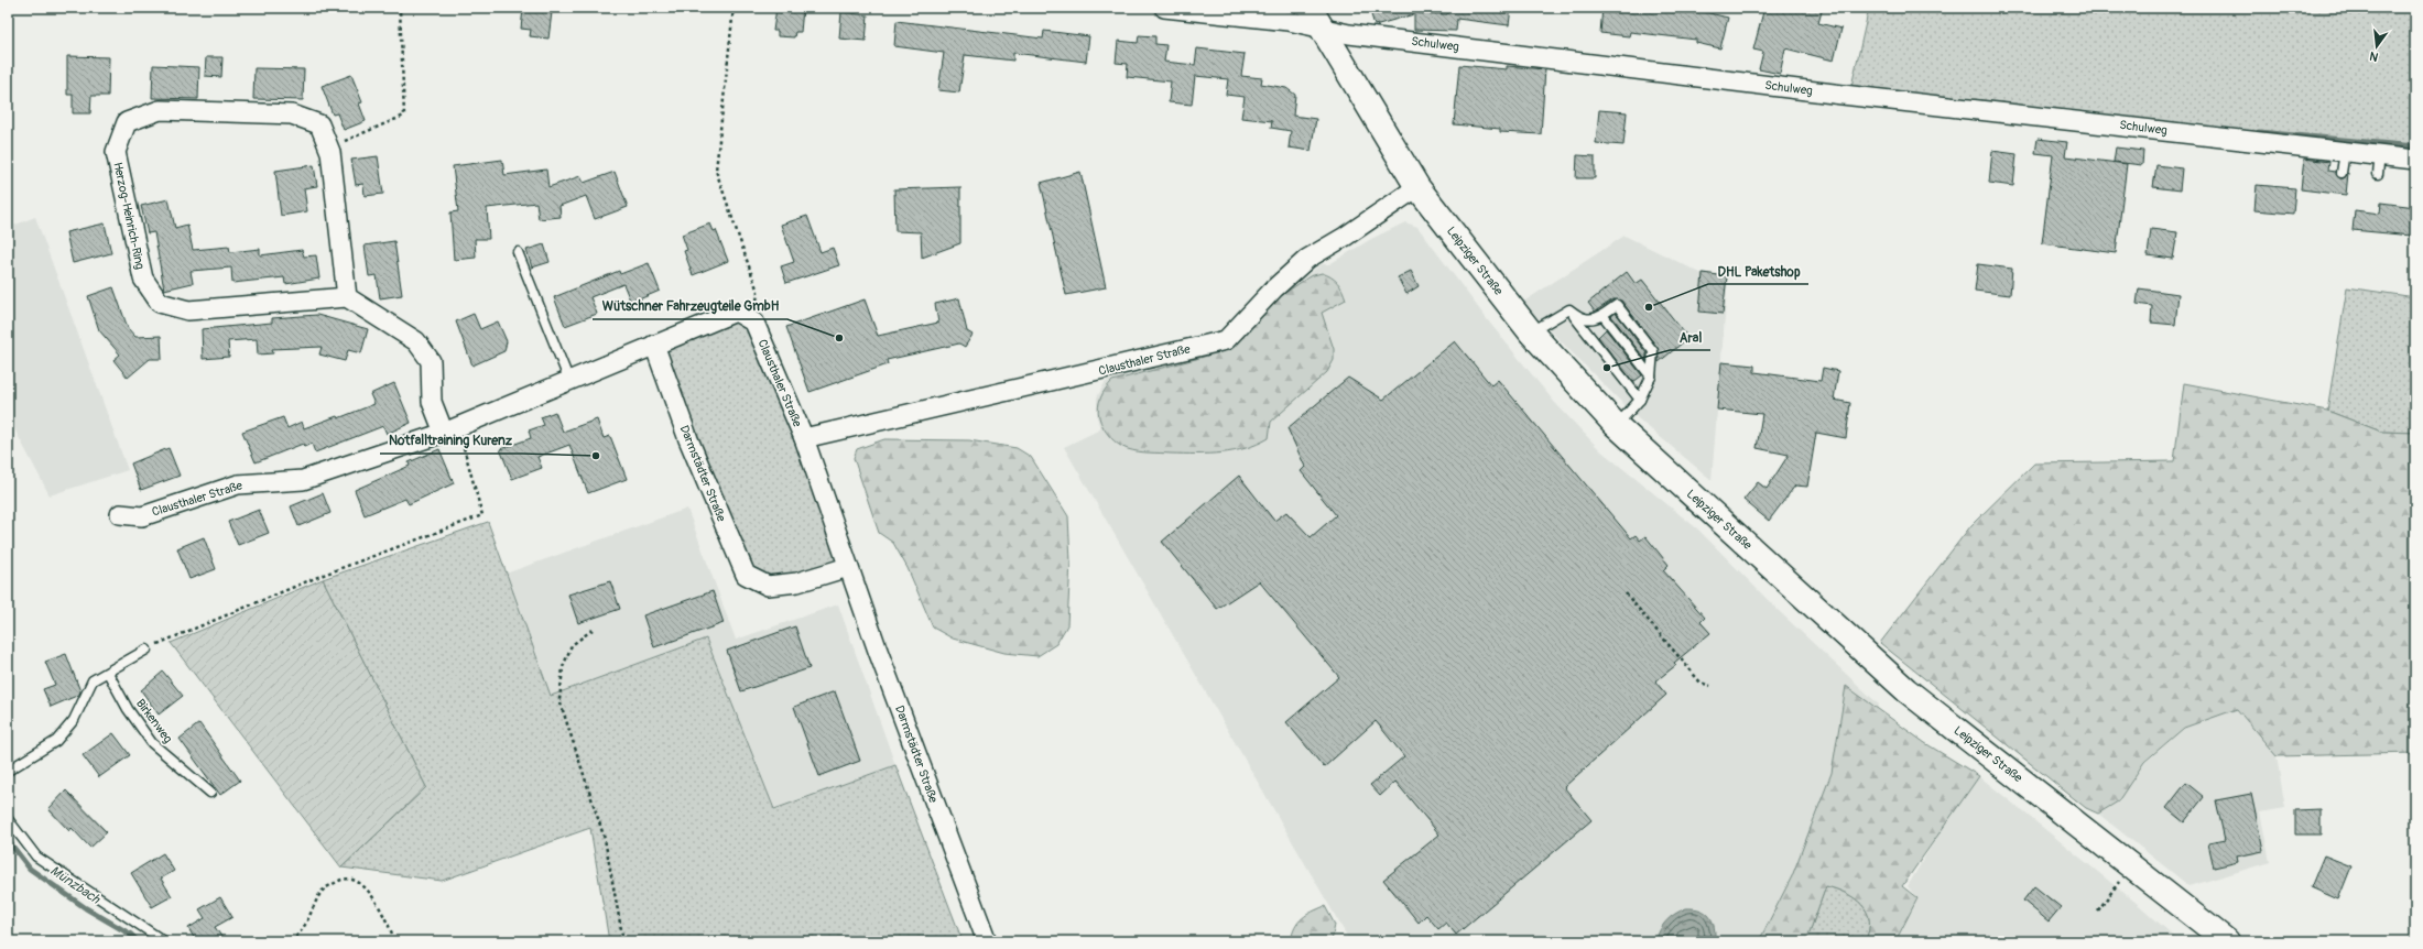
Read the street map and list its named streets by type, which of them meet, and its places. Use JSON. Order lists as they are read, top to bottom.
{
  "streets": {
    "main road": ["Leipziger Straße"],
    "street": [
      "Schulweg",
      "Herzog-Heinrich-Ring",
      "Clausthaler Straße",
      "Darmstädter Straße"
    ],
    "lane": ["Birkenweg"]
  },
  "crossings": [
    ["Schulweg", "Leipziger Straße"],
    ["Leipziger Straße", "Clausthaler Straße"],
    ["Clausthaler Straße", "Darmstädter Straße"]
  ],
  "water": ["Münzbach"],
  "places": [
    "DHL Paketshop",
    "Wütschner Fahrzeugteile GmbH",
    "Aral",
    "Notfalltraining Kurenz"
  ],
  "north": "bottom"
}
